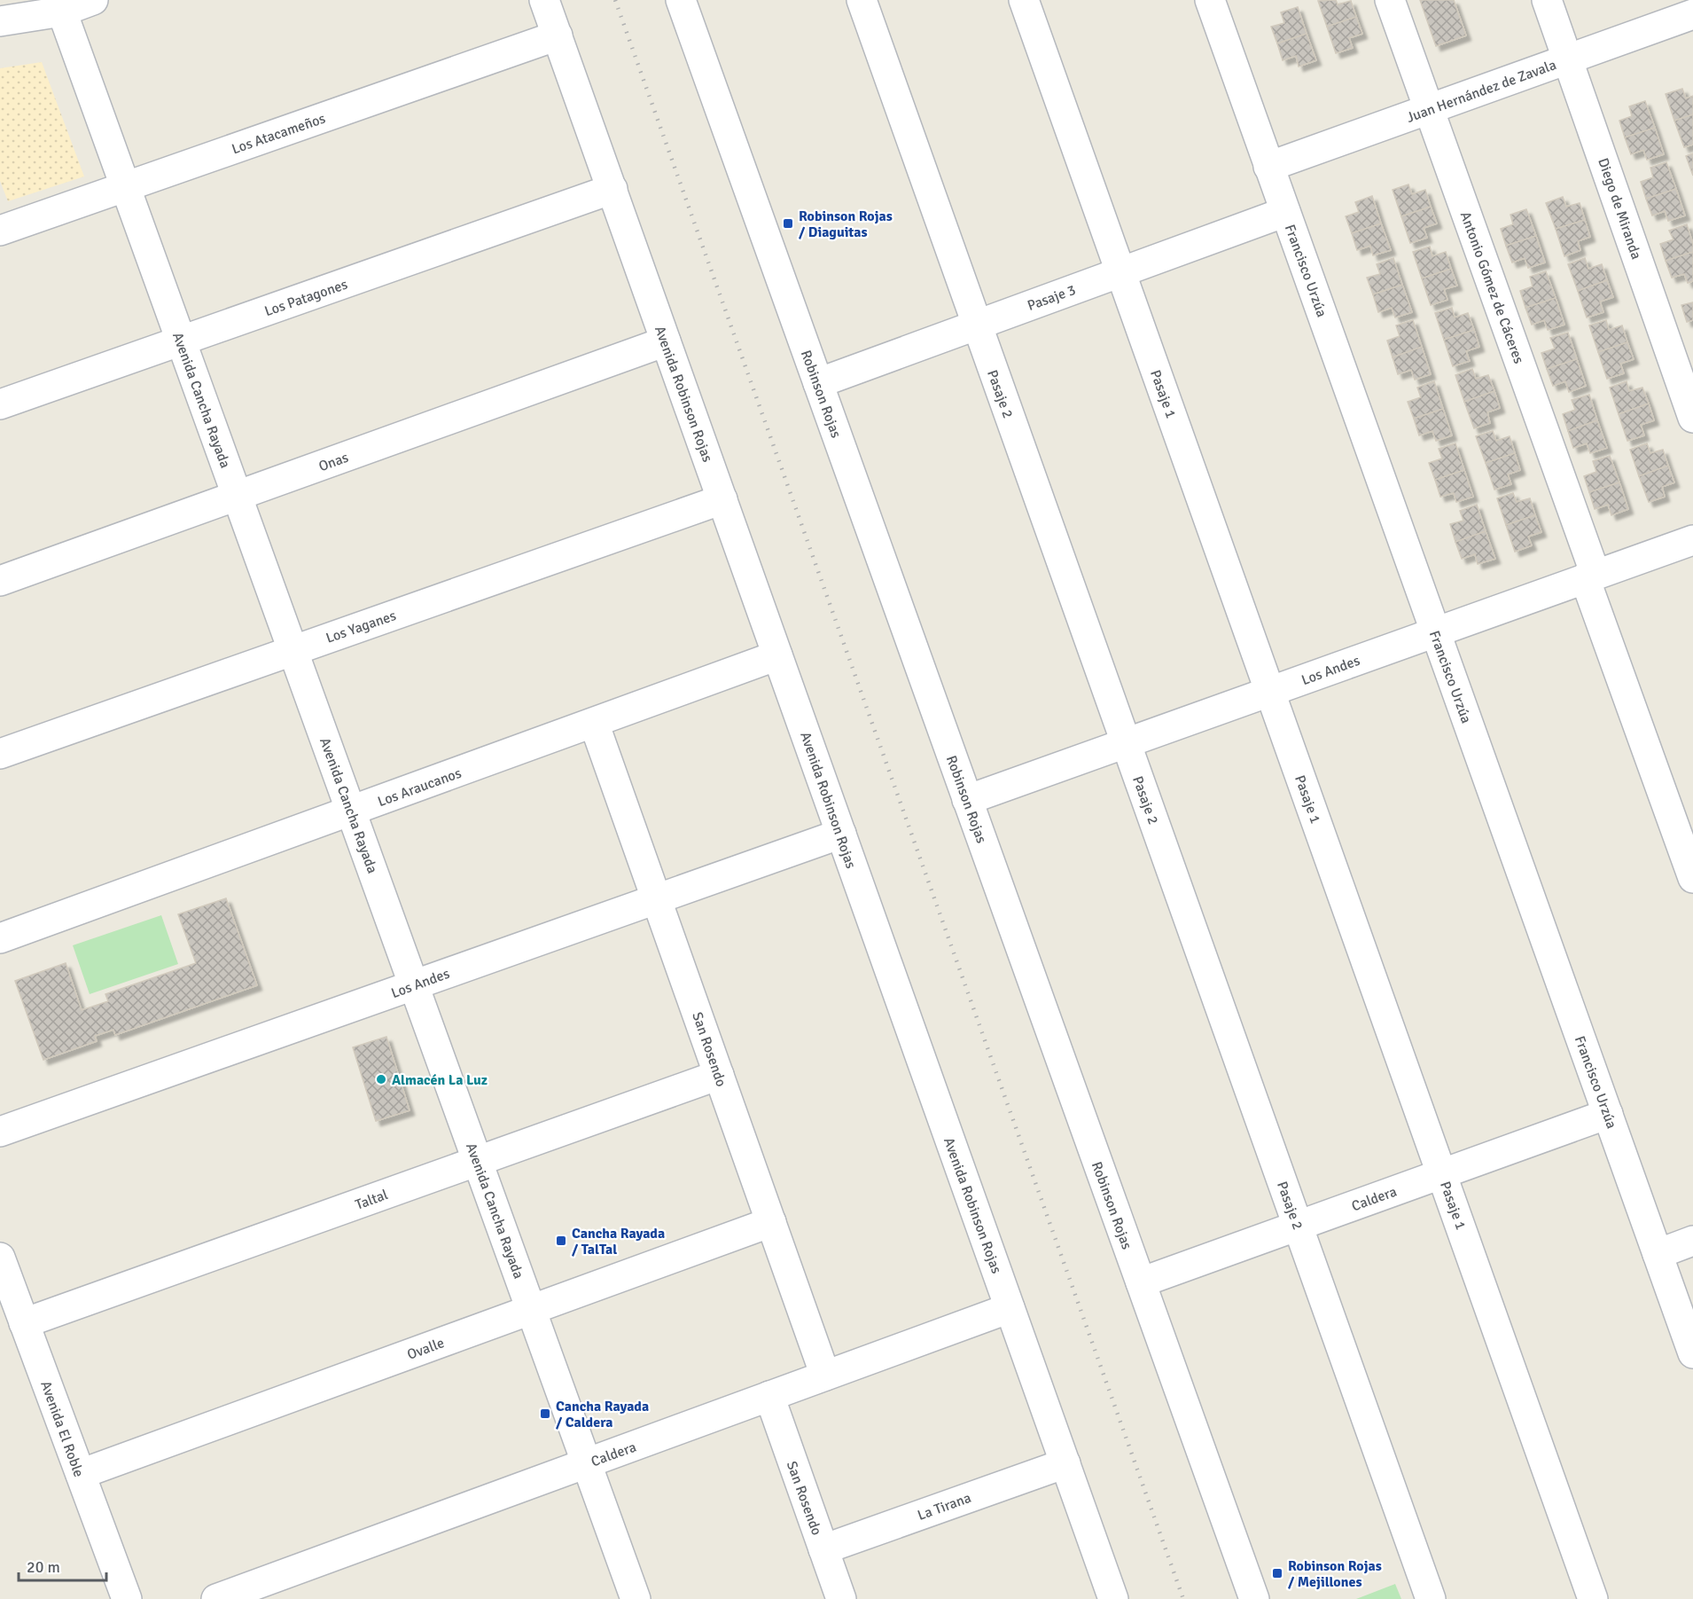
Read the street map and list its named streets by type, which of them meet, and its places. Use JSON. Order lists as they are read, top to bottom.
{
  "streets": {
    "street": [
      "Juan Hernández de Zavala",
      "Los Atacameños",
      "Diego de Miranda",
      "Francisco Urzúa",
      "Antonio Gómez de Cáceres",
      "Los Patagones",
      "Pasaje 3",
      "Avenida Robinson Rojas",
      "Robinson Rojas",
      "Pasaje 2",
      "Pasaje 1",
      "Avenida Cancha Rayada",
      "Onas",
      "Los Yaganes",
      "Los Andes",
      "Los Araucanos",
      "San Rosendo",
      "Caldera",
      "Taltal",
      "Ovalle",
      "Avenida El Roble",
      "La Tirana"
    ]
  },
  "crossings": [
    ["Juan Hernández de Zavala", "Diego de Miranda"],
    ["Juan Hernández de Zavala", "Francisco Urzúa"],
    ["Juan Hernández de Zavala", "Antonio Gómez de Cáceres"],
    ["Los Atacameños", "Avenida Robinson Rojas"],
    ["Los Atacameños", "Avenida Cancha Rayada"],
    ["Francisco Urzúa", "Pasaje 3"],
    ["Francisco Urzúa", "Los Andes"],
    ["Francisco Urzúa", "Caldera"],
    ["Antonio Gómez de Cáceres", "Los Andes"],
    ["Los Patagones", "Avenida Robinson Rojas"],
    ["Los Patagones", "Avenida Cancha Rayada"],
    ["Pasaje 3", "Robinson Rojas"],
    ["Pasaje 3", "Pasaje 2"],
    ["Pasaje 3", "Pasaje 1"],
    ["Avenida Robinson Rojas", "Onas"],
    ["Avenida Robinson Rojas", "Los Yaganes"],
    ["Avenida Robinson Rojas", "Los Andes"],
    ["Avenida Robinson Rojas", "Los Araucanos"],
    ["Avenida Robinson Rojas", "Caldera"],
    ["Avenida Robinson Rojas", "La Tirana"],
    ["Robinson Rojas", "Los Andes"],
    ["Robinson Rojas", "Caldera"],
    ["Pasaje 2", "Los Andes"],
    ["Pasaje 2", "Caldera"],
    ["Pasaje 1", "Los Andes"],
    ["Pasaje 1", "Caldera"],
    ["Avenida Cancha Rayada", "Onas"],
    ["Avenida Cancha Rayada", "Los Yaganes"],
    ["Avenida Cancha Rayada", "Los Andes"],
    ["Avenida Cancha Rayada", "Los Araucanos"],
    ["Avenida Cancha Rayada", "Caldera"],
    ["Avenida Cancha Rayada", "Taltal"],
    ["Avenida Cancha Rayada", "Ovalle"],
    ["Los Andes", "San Rosendo"],
    ["Los Araucanos", "San Rosendo"],
    ["San Rosendo", "Caldera"],
    ["San Rosendo", "Taltal"],
    ["San Rosendo", "Ovalle"],
    ["San Rosendo", "La Tirana"],
    ["Taltal", "Avenida El Roble"],
    ["Ovalle", "Avenida El Roble"]
  ],
  "places": {
    "transit": [
      "Robinson Rojas / Diaguitas",
      "Cancha Rayada / TalTal",
      "Cancha Rayada / Caldera",
      "Robinson Rojas / Mejillones"
    ],
    "other": ["Almacén La Luz"]
  },
  "scale_bar": "20 m"
}
